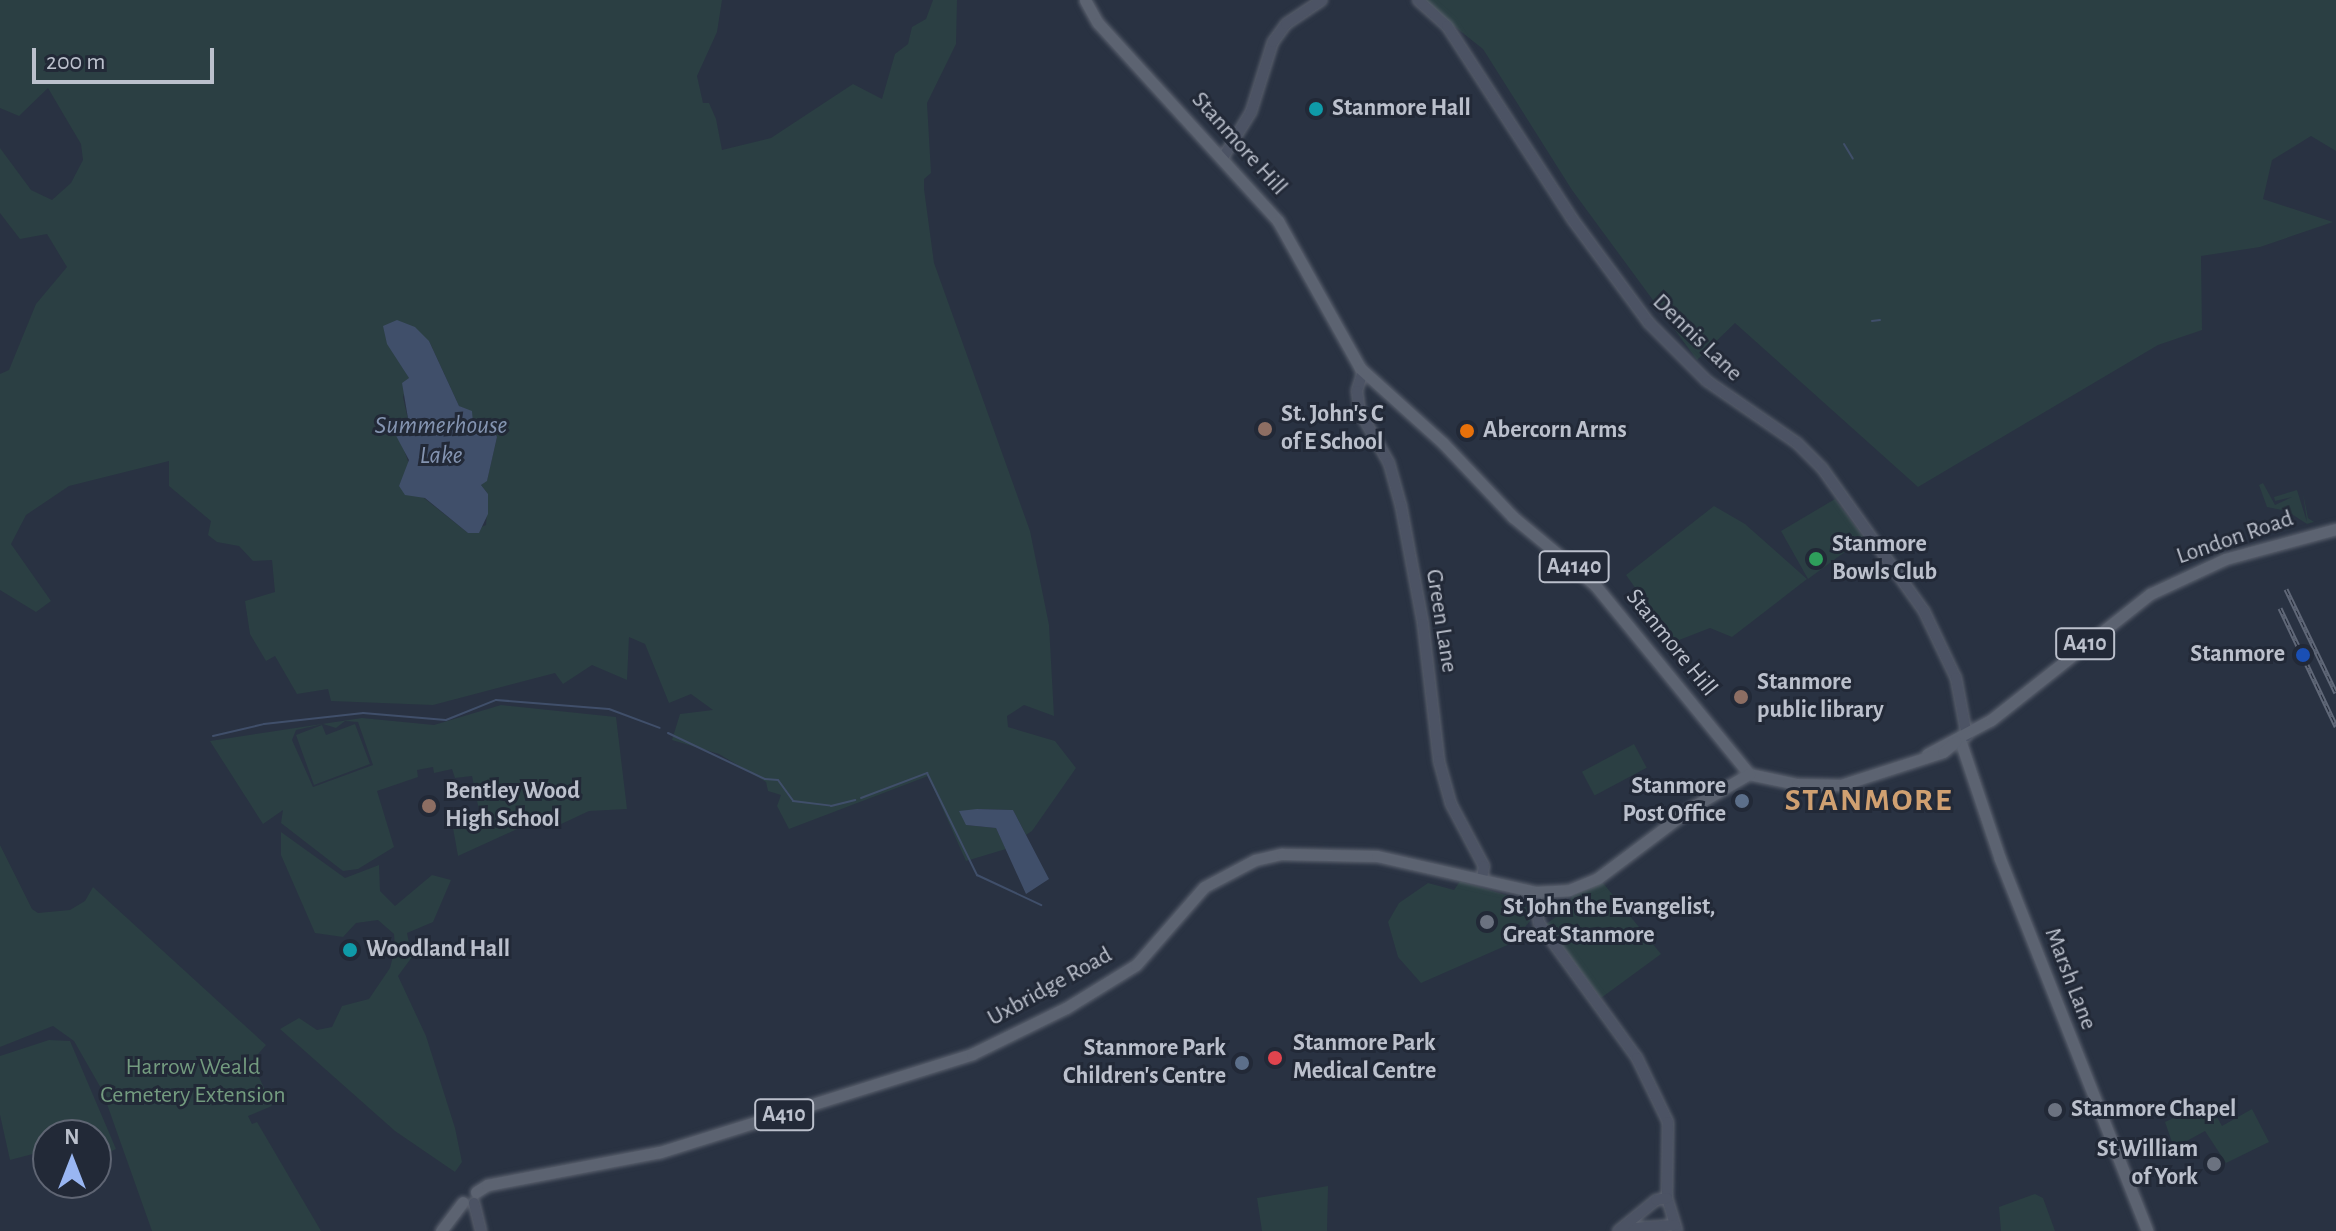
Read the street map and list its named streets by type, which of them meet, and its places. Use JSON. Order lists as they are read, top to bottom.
{
  "streets": {
    "main road": [
      "Stanmore Hill",
      "London Road",
      "A4140",
      "A410",
      "Marsh Lane",
      "Uxbridge Road"
    ],
    "street": ["Dennis Lane", "Green Lane"]
  },
  "crossings": [
    ["Stanmore Hill", "Green Lane"],
    ["Stanmore Hill", "A410"],
    ["Stanmore Hill", "Uxbridge Road"],
    ["Dennis Lane", "London Road"],
    ["Dennis Lane", "A410"],
    ["Dennis Lane", "Marsh Lane"],
    ["London Road", "A410"],
    ["London Road", "Marsh Lane"],
    ["Green Lane", "Uxbridge Road"],
    ["A410", "Marsh Lane"],
    ["A410", "Uxbridge Road"]
  ],
  "districts": ["STANMORE"],
  "water": ["Summerhouse Lake"],
  "parks": ["Harrow Weald Cemetery Extension"],
  "places": [
    "Stanmore Hall",
    "St. John's C of E School",
    "Abercorn Arms",
    "Stanmore Bowls Club",
    "Stanmore",
    "Stanmore public library",
    "Stanmore Post Office",
    "Bentley Wood High School",
    "St John the Evangelist, Great Stanmore",
    "Woodland Hall",
    "Stanmore Park Medical Centre",
    "Stanmore Park Children's Centre",
    "Stanmore Chapel",
    "St William of York"
  ],
  "scale_bar": "200 m",
  "north": "top"
}
